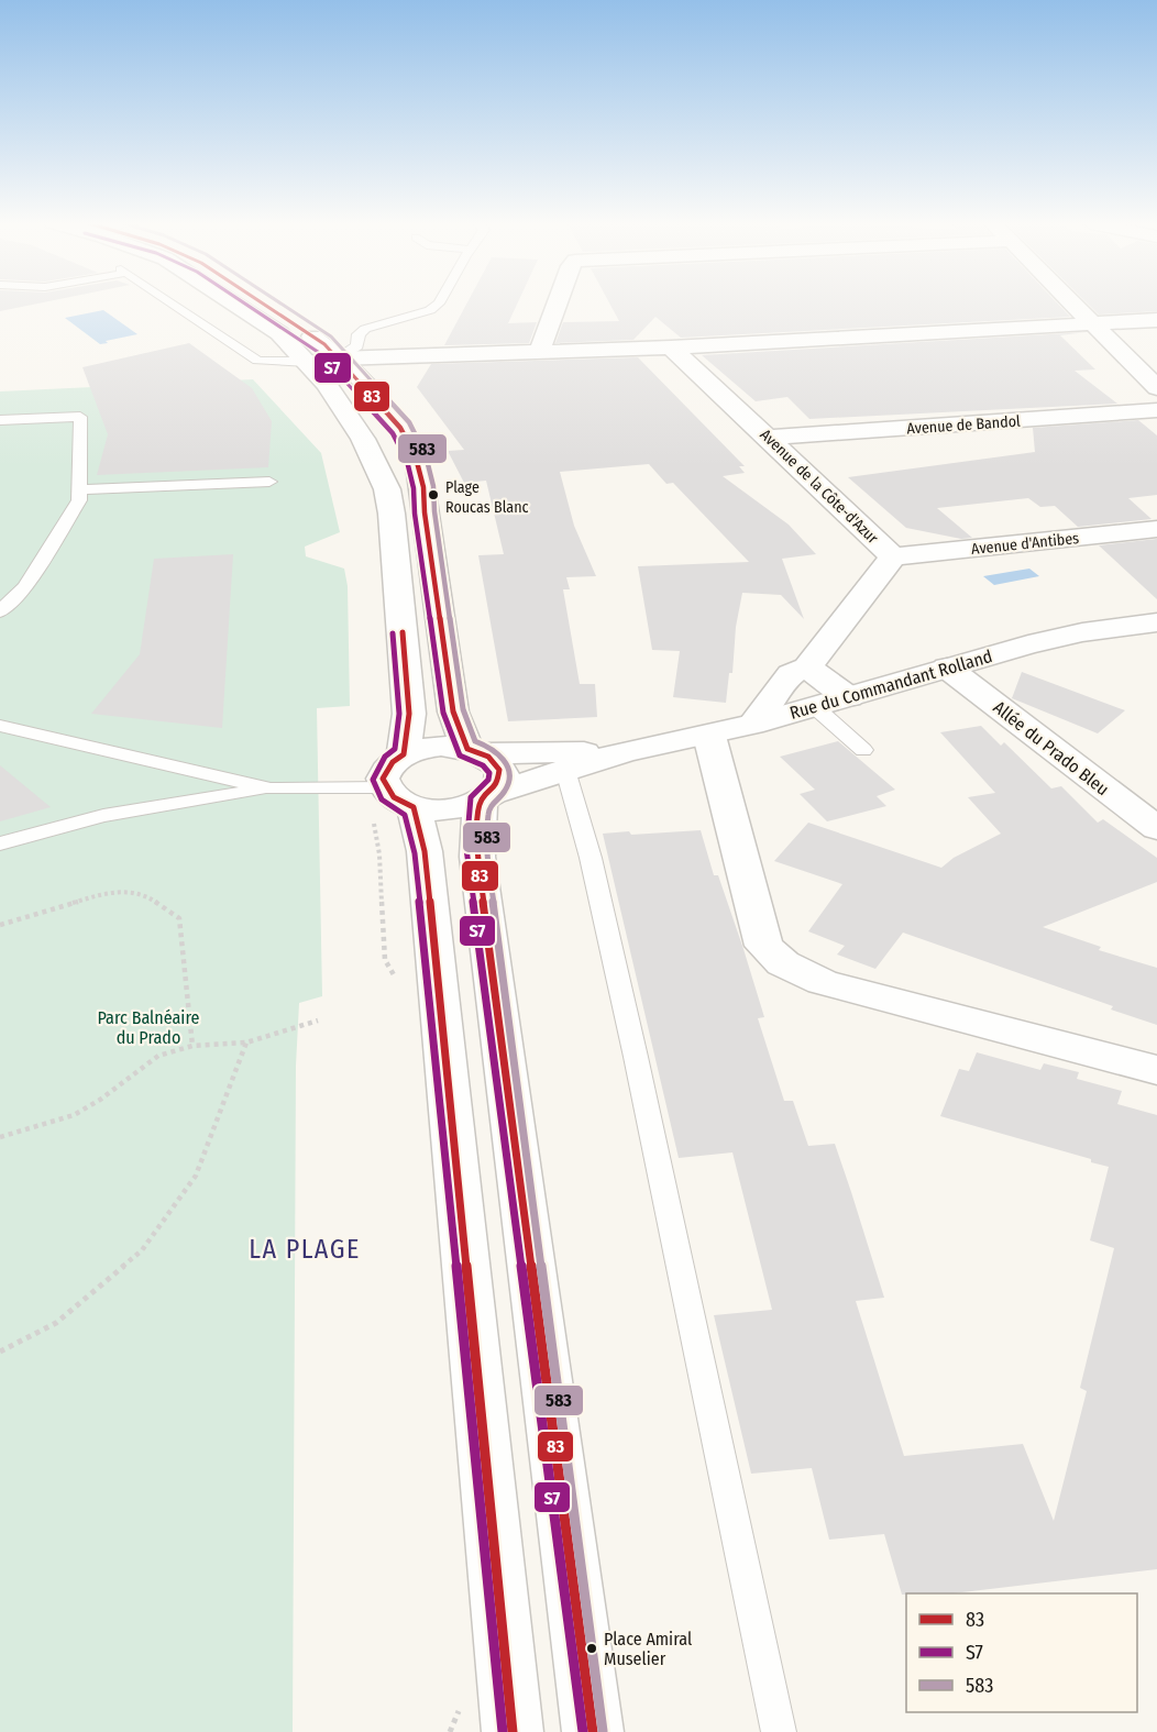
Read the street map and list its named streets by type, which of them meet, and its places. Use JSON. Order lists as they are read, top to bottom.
{
  "streets": {
    "street": [
      "Avenue de Bandol",
      "Avenue de la Côte-d'Azur",
      "Avenue d'Antibes",
      "Rue du Commandant Rolland",
      "Allée du Prado Bleu"
    ]
  },
  "crossings": [
    ["Avenue de Bandol", "Avenue de la Côte-d'Azur"],
    ["Avenue de la Côte-d'Azur", "Avenue d'Antibes"],
    ["Avenue de la Côte-d'Azur", "Rue du Commandant Rolland"],
    ["Rue du Commandant Rolland", "Allée du Prado Bleu"]
  ],
  "districts": ["LA PLAGE"],
  "parks": ["Parc Balnéaire du Prado"],
  "places": ["Plage Roucas Blanc", "Place Amiral Muselier"],
  "lines": ["transit line 83", "transit line S7", "transit line 583"],
  "legend": ["83", "S7", "583"]
}
